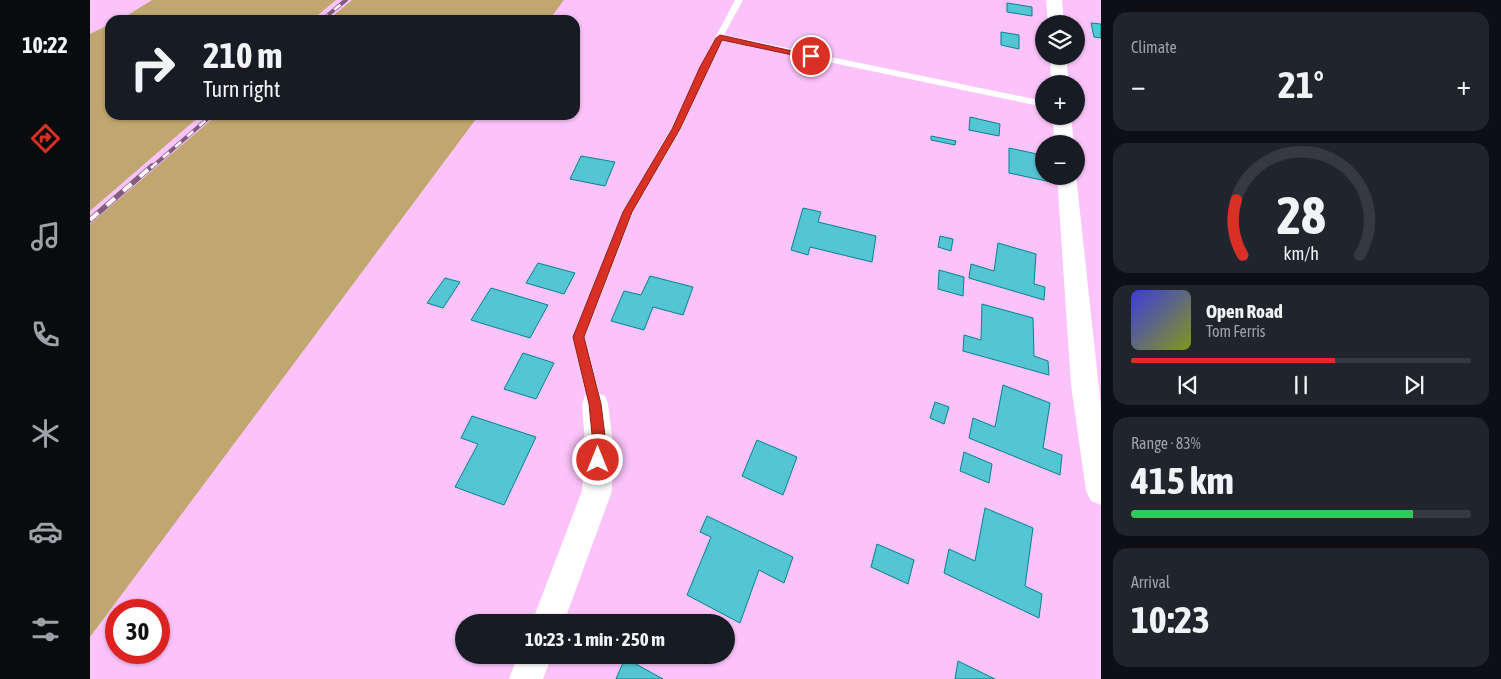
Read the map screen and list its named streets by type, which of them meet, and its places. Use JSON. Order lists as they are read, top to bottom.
{
  "page": {
    "tabs": "10:22",
    "tile": [
      "Climate",
      ["Range · 83%", "415 km"],
      ["Arrival", "10:23"]
    ],
    "map_buttons": ["+", "−"],
    "turn": ["210 m", "Turn right"],
    "heat": ["−", "21°", "+"],
    "song": ["Open Road", "Tom Ferris"],
    "limit": "30",
    "trip": "10:23 · 1 min · 250 m",
    "gauge": ["28", "km/h"]
  }
}
